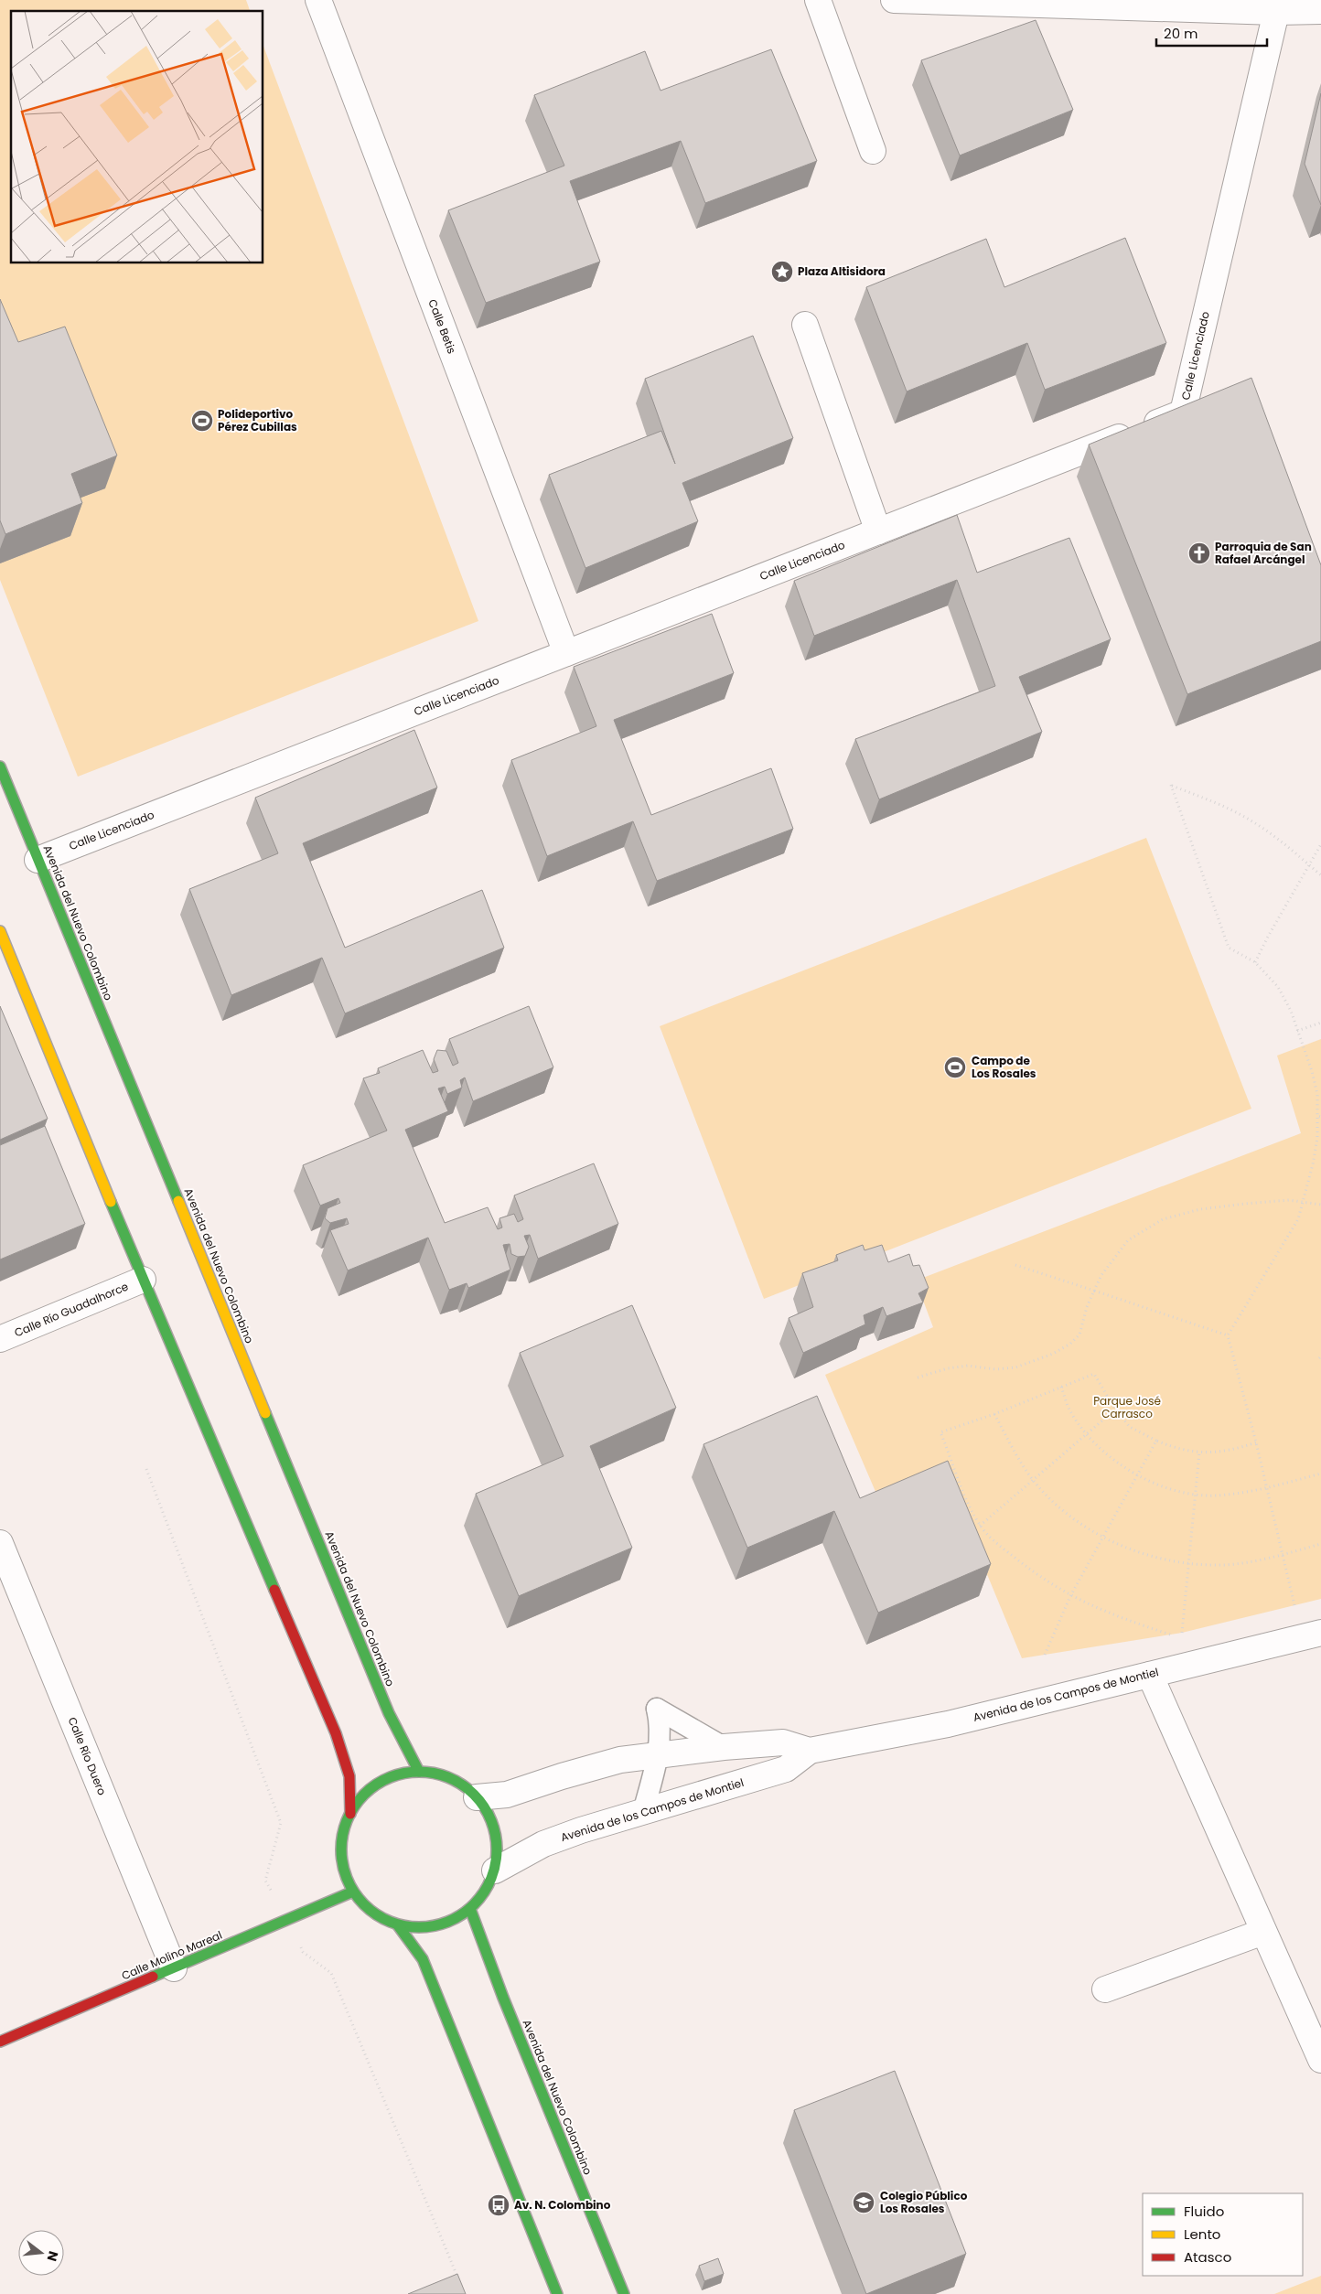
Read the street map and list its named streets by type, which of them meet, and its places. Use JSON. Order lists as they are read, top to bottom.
{
  "streets": {
    "street": [
      "Calle Betis",
      "Calle Licenciado",
      "Avenida del Nuevo Colombino",
      "Calle Río Guadalhorce",
      "Avenida de los Campos de Montiel",
      "Calle Río Duero",
      "Calle Molino Mareal"
    ]
  },
  "crossings": [
    ["Calle Betis", "Calle Licenciado"],
    ["Calle Licenciado", "Avenida del Nuevo Colombino"],
    ["Avenida del Nuevo Colombino", "Avenida de los Campos de Montiel"],
    ["Avenida del Nuevo Colombino", "Calle Molino Mareal"],
    ["Avenida de los Campos de Montiel", "Calle Molino Mareal"],
    ["Calle Río Duero", "Calle Molino Mareal"]
  ],
  "parks": ["Parque José Carrasco"],
  "places": {
    "place": ["Plaza Altisidora"],
    "sports": ["Polideportivo Pérez Cubillas", "Campo de Los Rosales"],
    "church": ["Parroquia de San Rafael Arcángel"],
    "school or university": ["Colegio Público Los Rosales"],
    "bus stop": ["Av. N. Colombino"]
  },
  "legend": ["Fluido", "Lento", "Atasco"],
  "scale_bar": "20 m",
  "north": "right"
}
